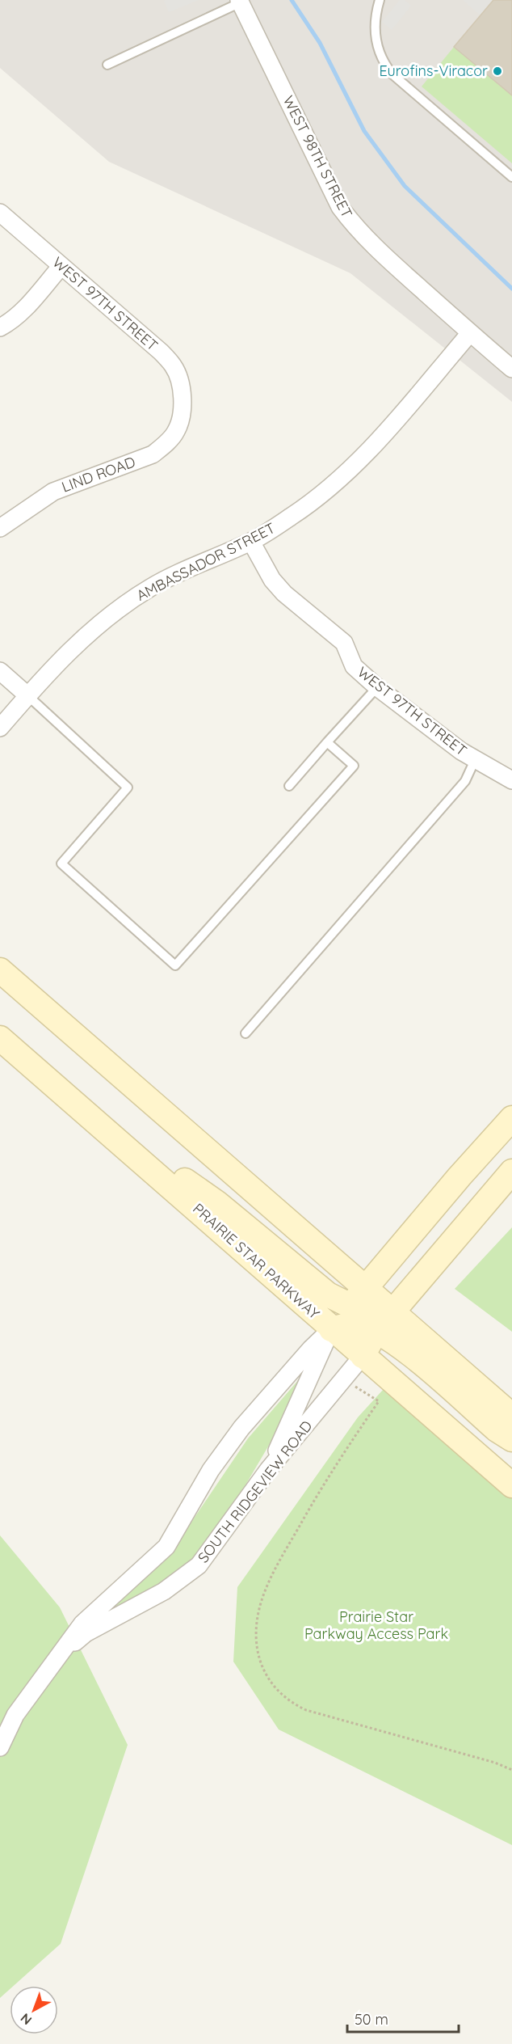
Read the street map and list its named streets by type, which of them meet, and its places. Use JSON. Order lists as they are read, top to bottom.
{
  "streets": {
    "main road": ["PRAIRIE STAR PARKWAY", "SOUTH RIDGEVIEW ROAD"],
    "street": [
      "WEST 98TH STREET",
      "WEST 97TH STREET",
      "LIND ROAD",
      "AMBASSADOR STREET"
    ]
  },
  "crossings": [
    ["WEST 98TH STREET", "AMBASSADOR STREET"],
    ["WEST 97TH STREET", "LIND ROAD"],
    ["WEST 97TH STREET", "AMBASSADOR STREET"],
    ["PRAIRIE STAR PARKWAY", "SOUTH RIDGEVIEW ROAD"]
  ],
  "parks": ["Prairie Star Parkway Access Park"],
  "places": ["Eurofins-Viracor"],
  "scale_bar": "50 m",
  "north": "bottom left"
}
